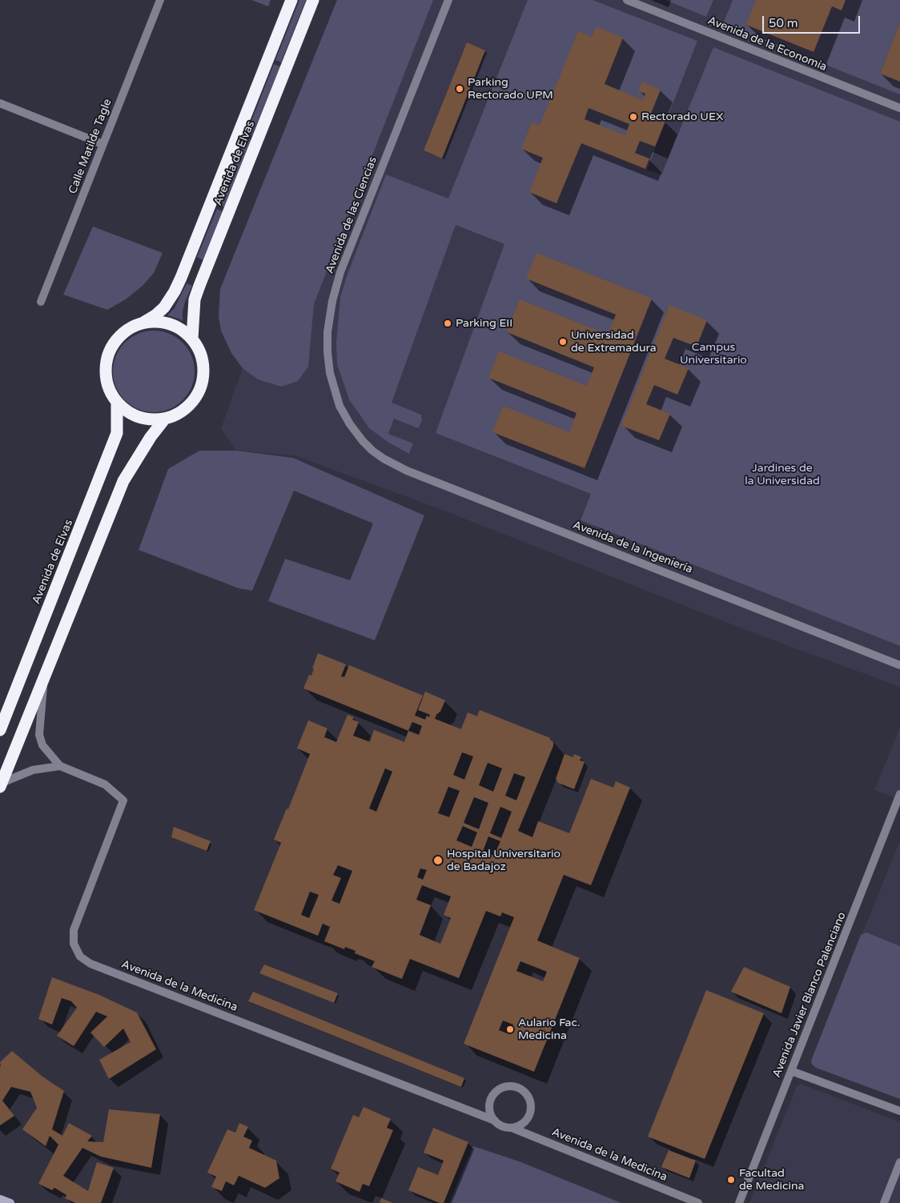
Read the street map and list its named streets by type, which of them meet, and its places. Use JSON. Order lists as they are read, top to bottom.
{
  "streets": {
    "highway": ["Avenida de Elvas"],
    "street": [
      "Avenida de la Economía",
      "Calle Matilde Tagle",
      "Avenida de las Ciencias",
      "Avenida de la Ingeniería",
      "Avenida de la Medicina",
      "Avenida Javier Blanco Palenciano"
    ]
  },
  "crossings": [
    ["Avenida de las Ciencias", "Avenida de la Ingeniería"]
  ],
  "parks": ["Campus Universitario", "Jardines de la Universidad"],
  "places": [
    "Parking Rectorado UPM",
    "Rectorado UEX",
    "Parking EII",
    "Universidad de Extremadura",
    "Hospital Universitario de Badajoz",
    "Aulario Fac. Medicina",
    "Facultad de Medicina"
  ],
  "scale_bar": "50 m"
}
